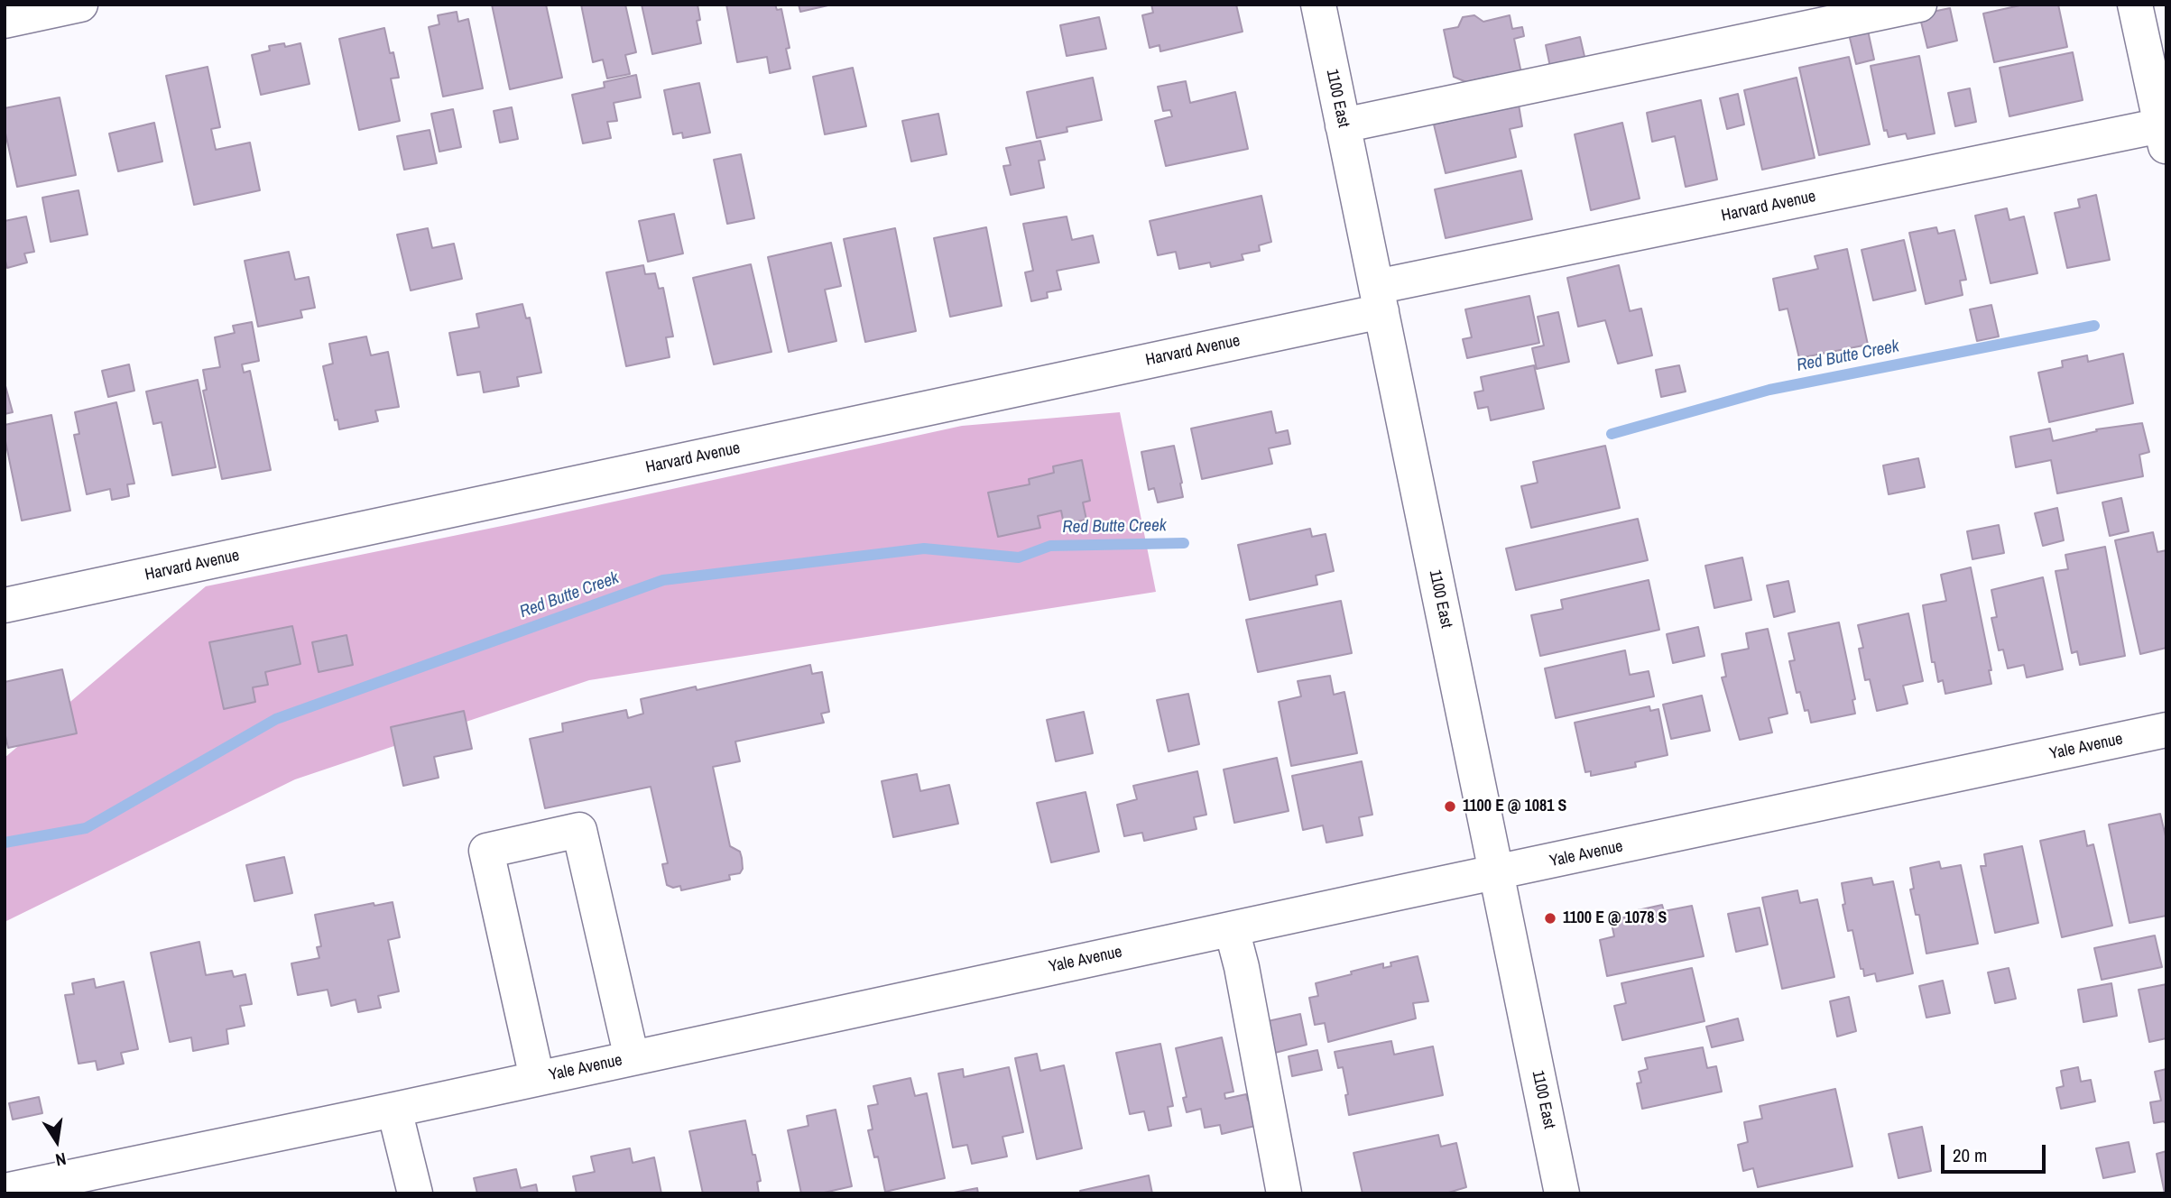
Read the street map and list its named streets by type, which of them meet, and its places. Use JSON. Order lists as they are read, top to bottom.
{
  "streets": {
    "street": ["1100 East", "Harvard Avenue", "Yale Avenue"]
  },
  "crossings": [
    ["1100 East", "Harvard Avenue"],
    ["1100 East", "Yale Avenue"]
  ],
  "water": ["Red Butte Creek"],
  "places": ["1100 E @ 1081 S", "1100 E @ 1078 S"],
  "scale_bar": "20 m",
  "north": "bottom"
}
